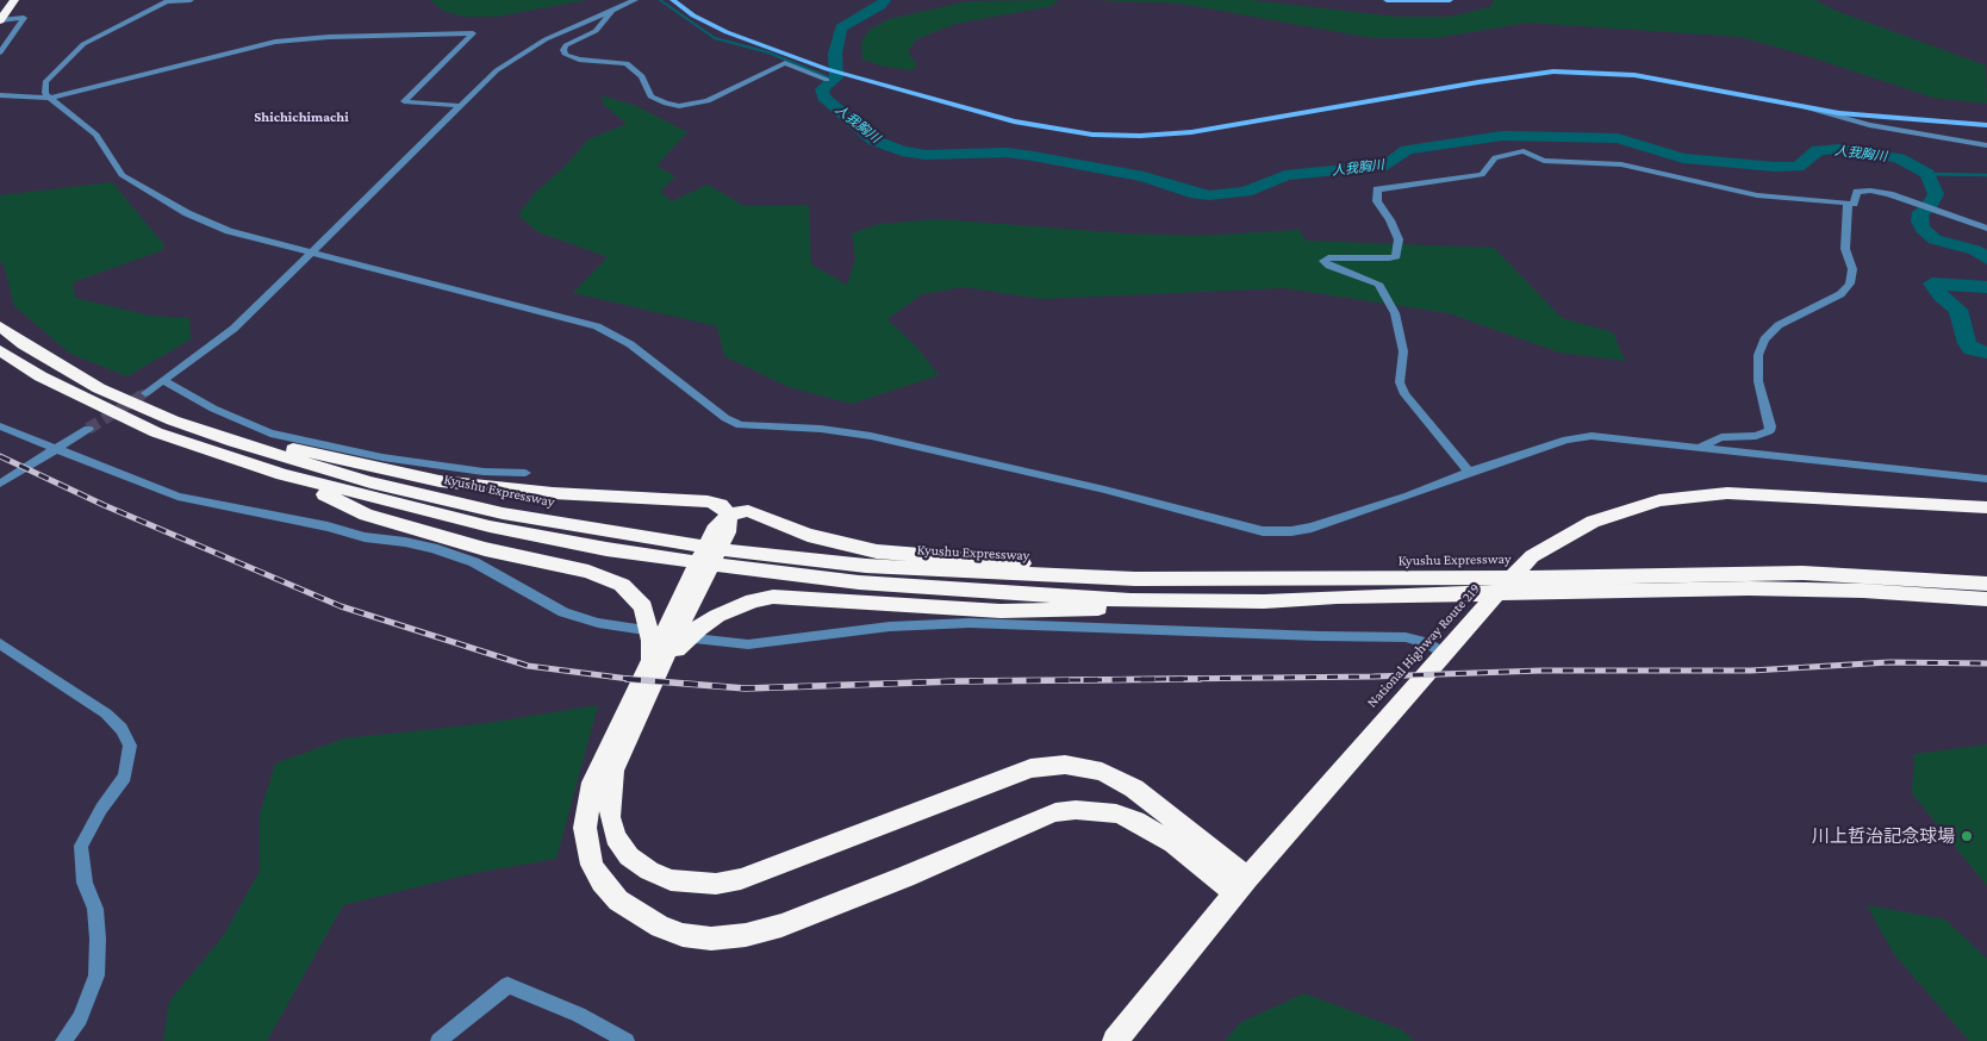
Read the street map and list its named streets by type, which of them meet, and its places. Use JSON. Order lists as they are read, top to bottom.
{
  "streets": {
    "highway": ["Kyushu Expressway", "National Highway Route 219"]
  },
  "districts": ["Shichichimachi"],
  "water": ["人我胸川"],
  "places": ["川上哲治記念球場"]
}
